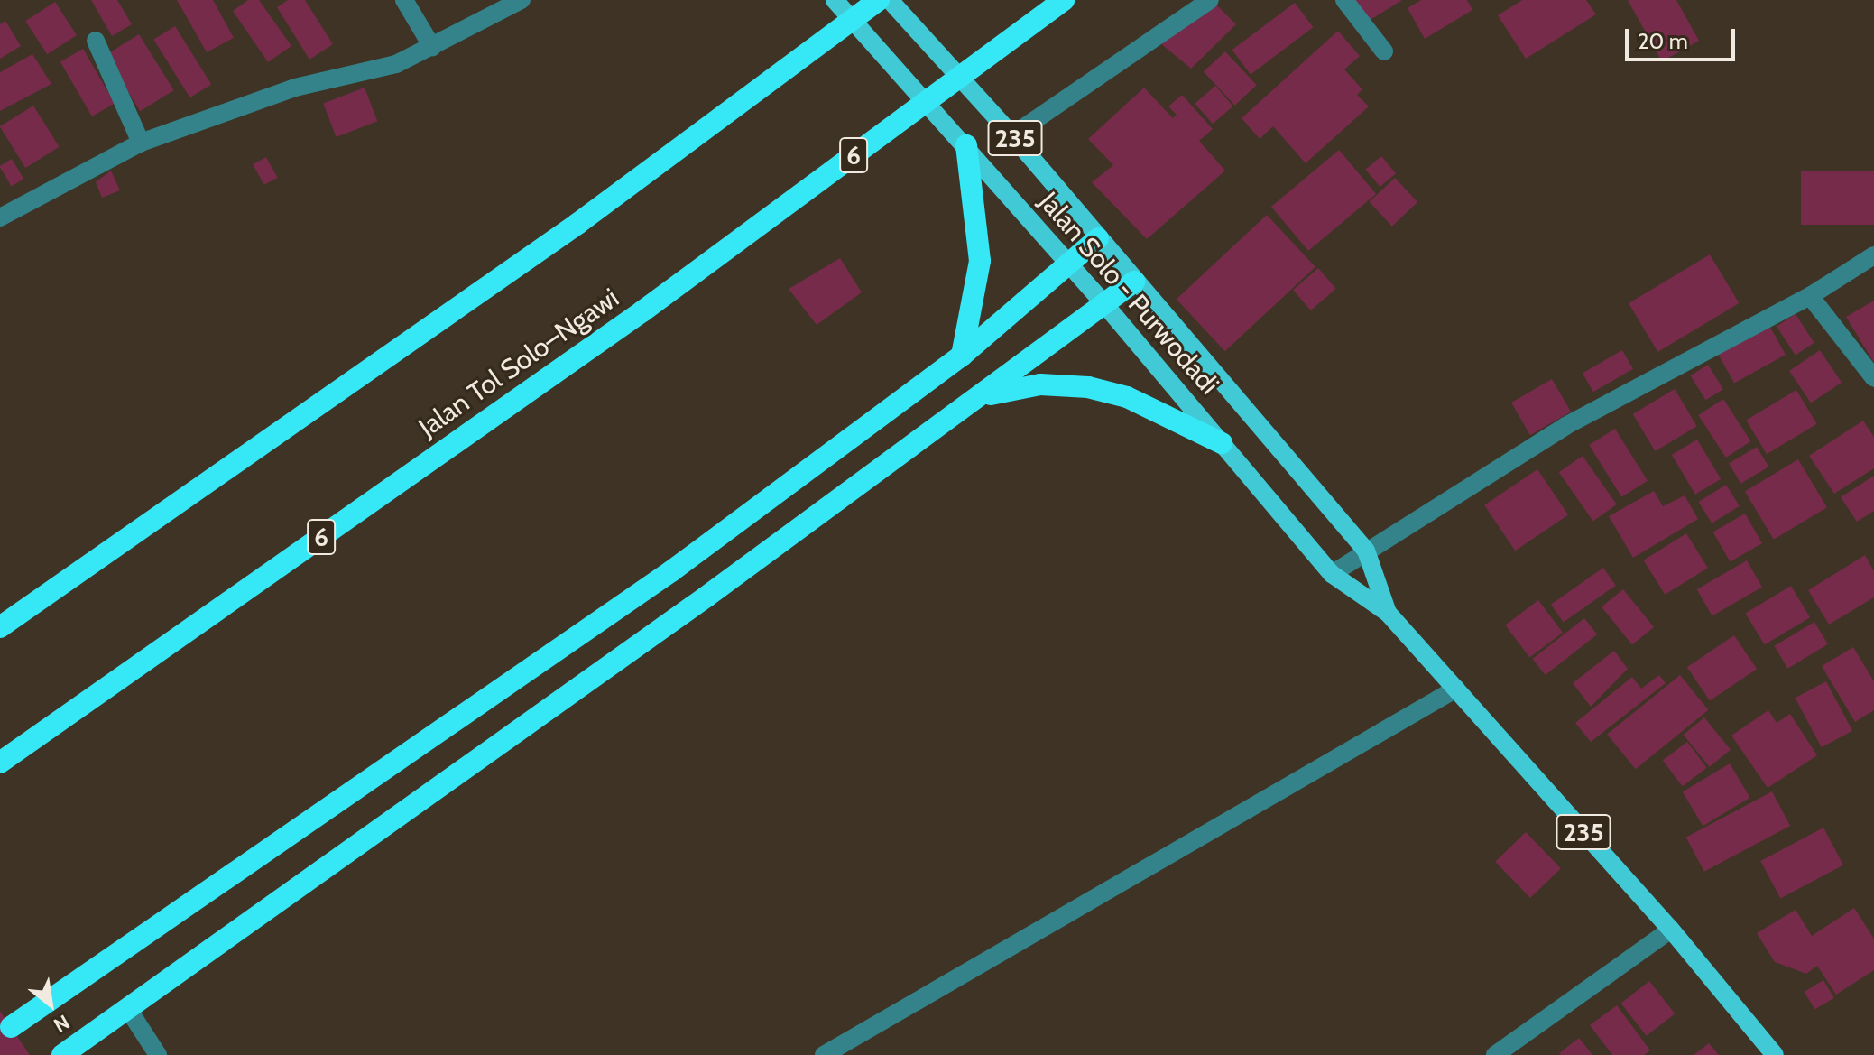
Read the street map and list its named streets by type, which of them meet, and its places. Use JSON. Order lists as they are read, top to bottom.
{
  "streets": {
    "highway": ["6", "Jalan Tol Solo–Ngawi"],
    "main road": ["235", "Jalan Solo - Purwodadi"]
  },
  "scale_bar": "20 m",
  "north": "bottom right"
}
